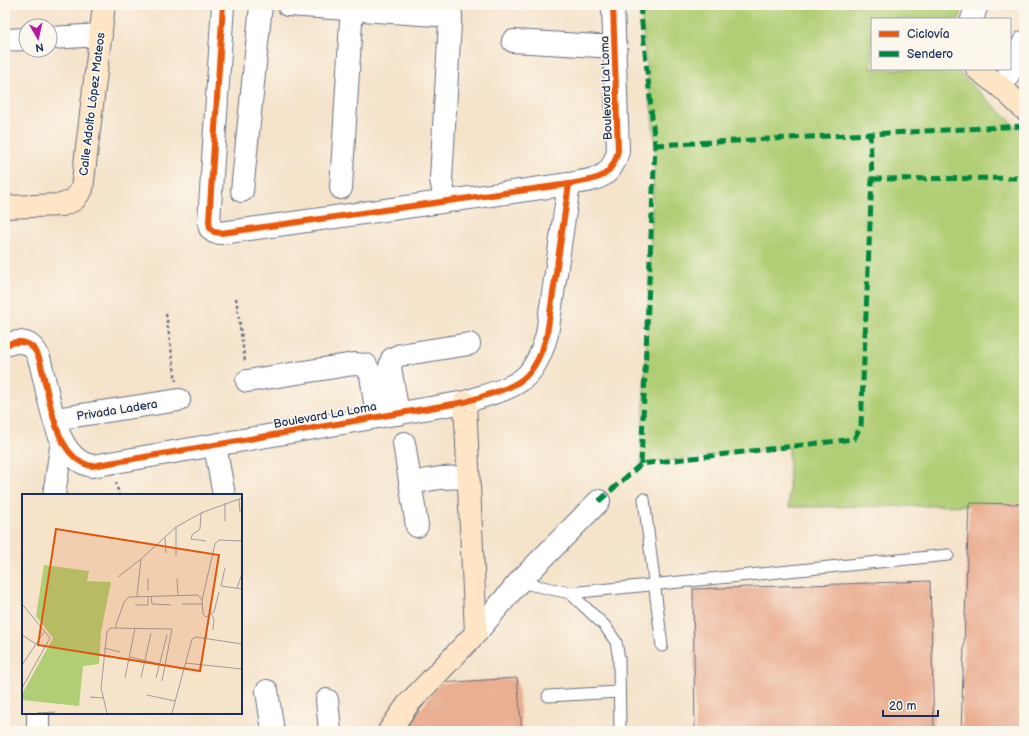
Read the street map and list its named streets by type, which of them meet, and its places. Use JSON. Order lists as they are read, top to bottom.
{
  "streets": {
    "main road": ["Calle Adolfo López Mateos"],
    "street": ["Boulevard La Loma", "Privada Ladera"]
  },
  "crossings": [
    ["Boulevard La Loma", "Privada Ladera"]
  ],
  "legend": ["Ciclovía", "Sendero"],
  "scale_bar": "20 m",
  "north": "bottom"
}
